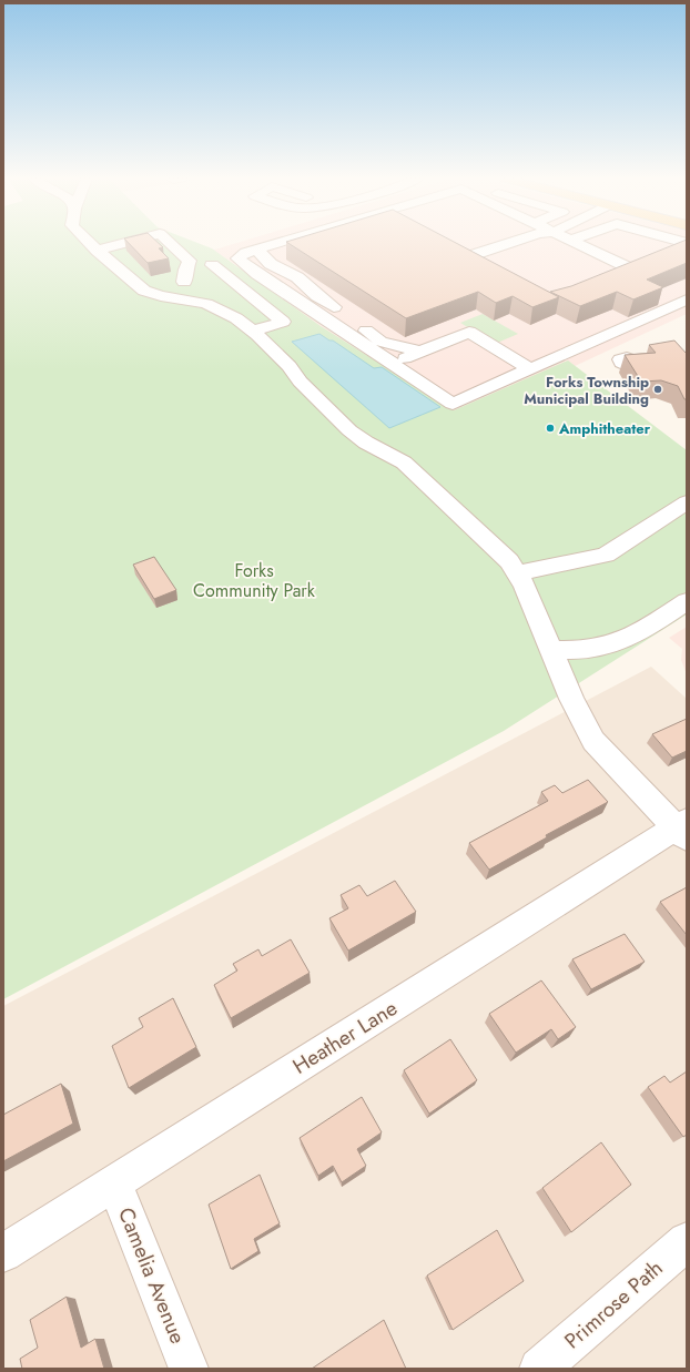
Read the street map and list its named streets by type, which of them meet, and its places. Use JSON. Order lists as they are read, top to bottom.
{
  "streets": {
    "street": ["Heather Lane", "Camelia Avenue", "Primrose Path"]
  },
  "crossings": [
    ["Heather Lane", "Camelia Avenue"]
  ],
  "parks": ["Forks Community Park"],
  "places": ["Forks Township Municipal Building", "Amphitheater"]
}
